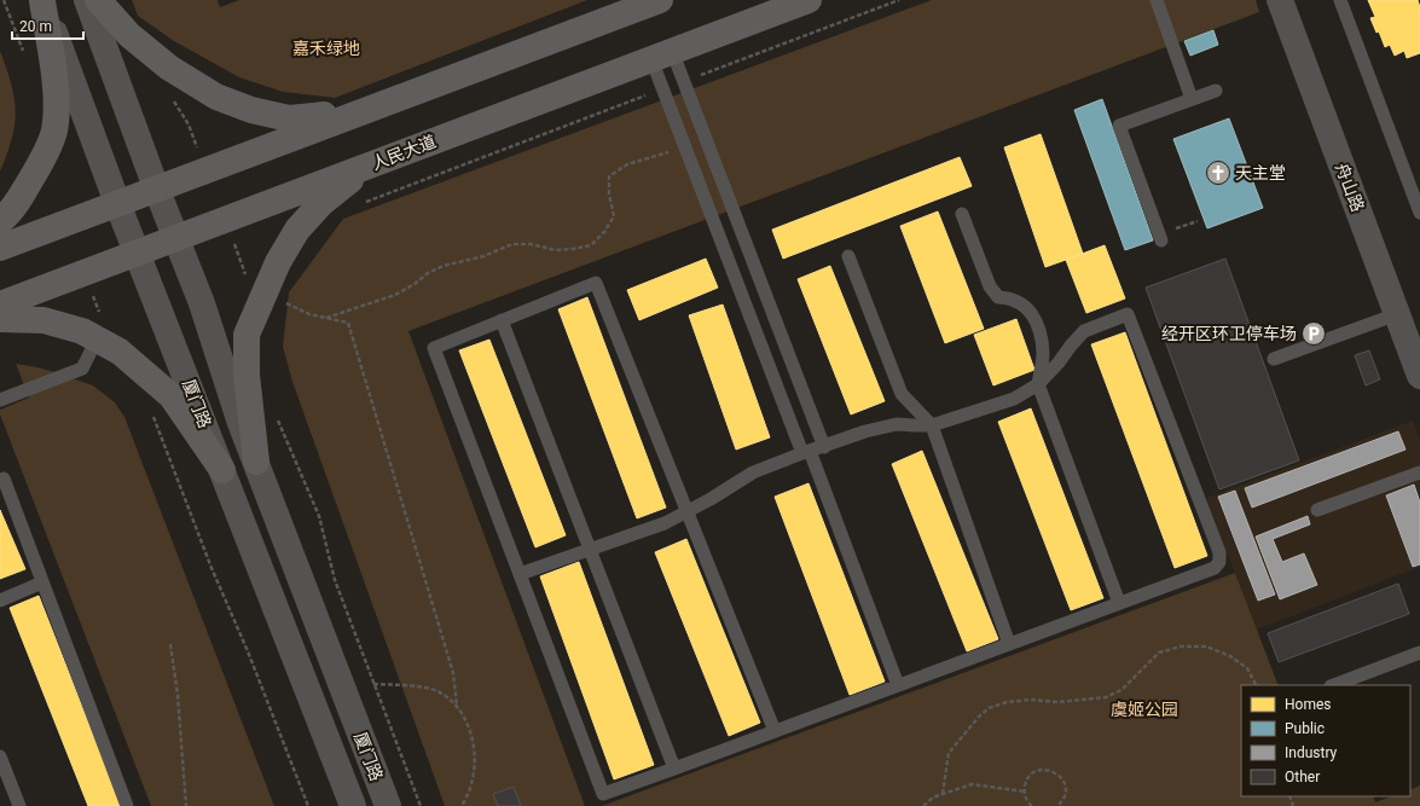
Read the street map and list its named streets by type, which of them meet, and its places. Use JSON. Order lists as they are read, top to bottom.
{
  "streets": {
    "main road": ["人民大道"],
    "street": ["舟山路", "厦门路"]
  },
  "crossings": [
    ["人民大道", "厦门路"]
  ],
  "parks": ["嘉禾绿地", "虞姬公园"],
  "places": {
    "church": ["天主堂"],
    "parking": ["经开区环卫停车场"]
  },
  "legend": [
    "Homes",
    "Public",
    "Industry",
    "Other"
  ],
  "scale_bar": "20 m"
}
